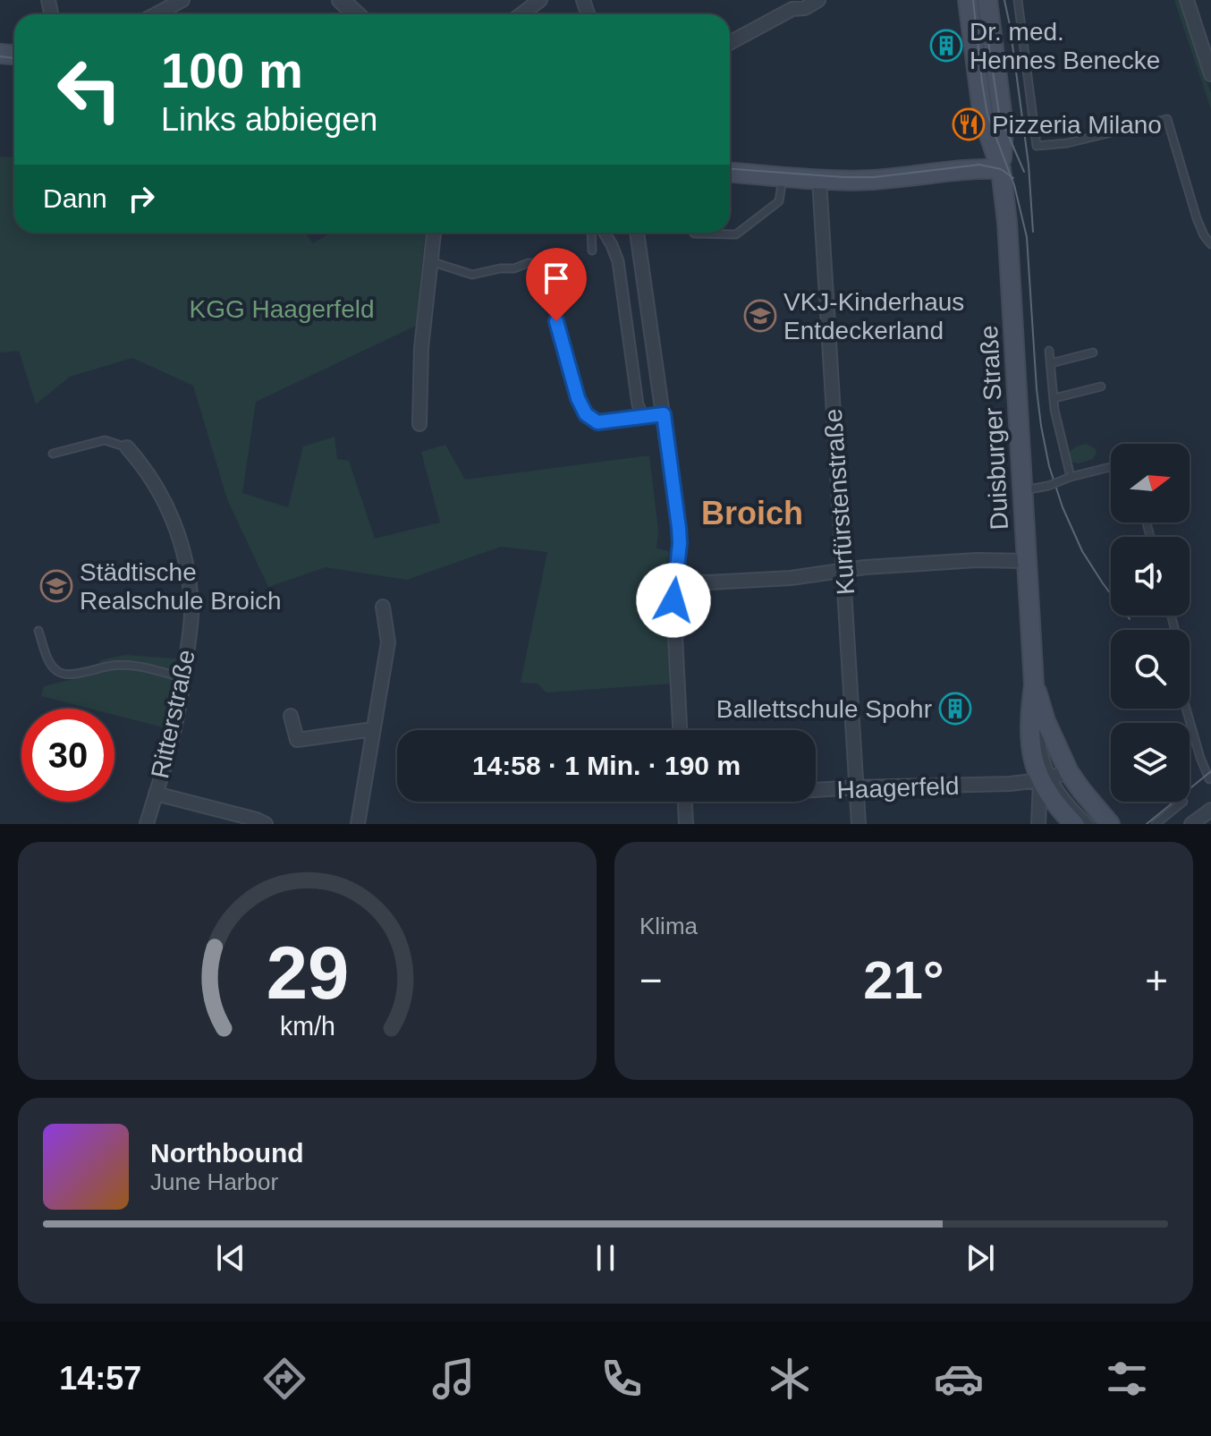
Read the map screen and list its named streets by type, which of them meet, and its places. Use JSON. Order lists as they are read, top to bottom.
{
  "streets": {
    "main road": ["Duisburger Straße"],
    "street": ["Kurfürstenstraße", "Ritterstraße", "Haagerfeld"]
  },
  "crossings": [
    ["Duisburger Straße", "Haagerfeld"],
    ["Kurfürstenstraße", "Haagerfeld"]
  ],
  "districts": ["Broich"],
  "parks": ["KGG Haagerfeld"],
  "places": {
    "building": ["Dr. med. Hennes Benecke", "Ballettschule Spohr"],
    "restaurant": ["Pizzeria Milano"],
    "school or university": ["VKJ-Kinderhaus Entdeckerland", "Städtische Realschule Broich"]
  },
  "north": "right",
  "page": {
    "turn": ["100 m", "Links abbiegen"],
    "then": "Dann",
    "limit": "30",
    "trip": "14:58 · 1 Min. · 190 m",
    "tile": "Klima",
    "heat": ["−", "21°", "+"],
    "song": ["Northbound", "June Harbor"],
    "tabs": "14:57",
    "gauge": ["29", "km/h"]
  }
}
